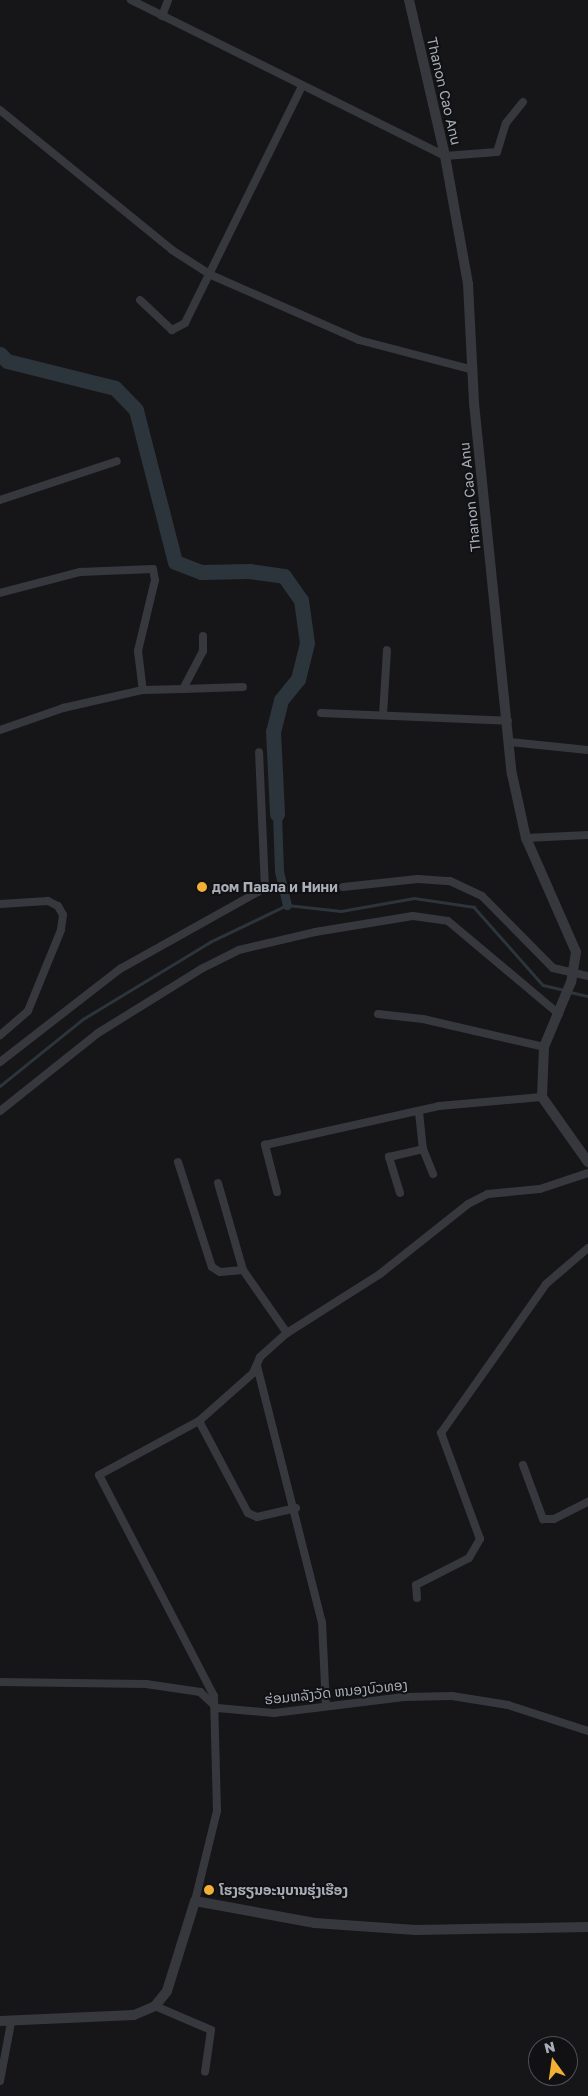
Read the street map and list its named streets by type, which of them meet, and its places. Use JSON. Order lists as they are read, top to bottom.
{
  "streets": {
    "street": ["Thanon Cao Anu", "ຮ່ອມຫລັງວັດ ຫນອງບົວທອງ"]
  },
  "places": ["дом Павла и Нини", "ໂຮງຮຽນອະນຸບານຮຸ່ງເຮືອງ"],
  "north": "top"
}
